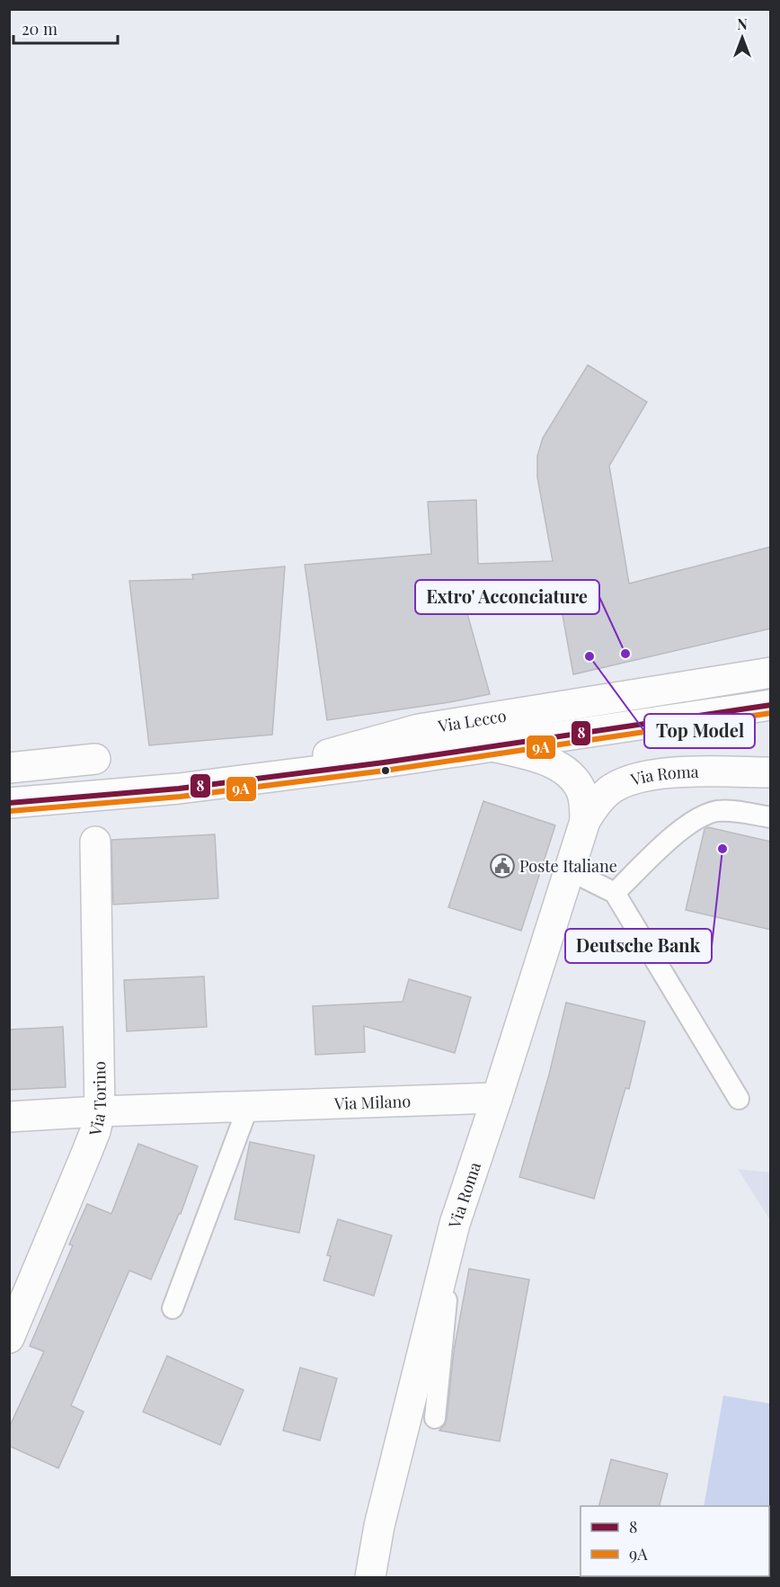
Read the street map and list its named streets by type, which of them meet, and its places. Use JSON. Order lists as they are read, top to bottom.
{
  "streets": {
    "street": [
      "Via Lecco",
      "Via Roma",
      "Via Torino",
      "Via Milano"
    ]
  },
  "crossings": [
    ["Via Lecco", "Via Roma"],
    ["Via Roma", "Via Milano"],
    ["Via Torino", "Via Milano"]
  ],
  "places": {
    "other": ["Extro' Acconciature", "Top Model", "Deutsche Bank"],
    "public building": ["Poste Italiane"]
  },
  "lines": ["transit line 8", "transit line 9A"],
  "legend": ["8", "9A"],
  "scale_bar": "20 m",
  "north": "top"
}
